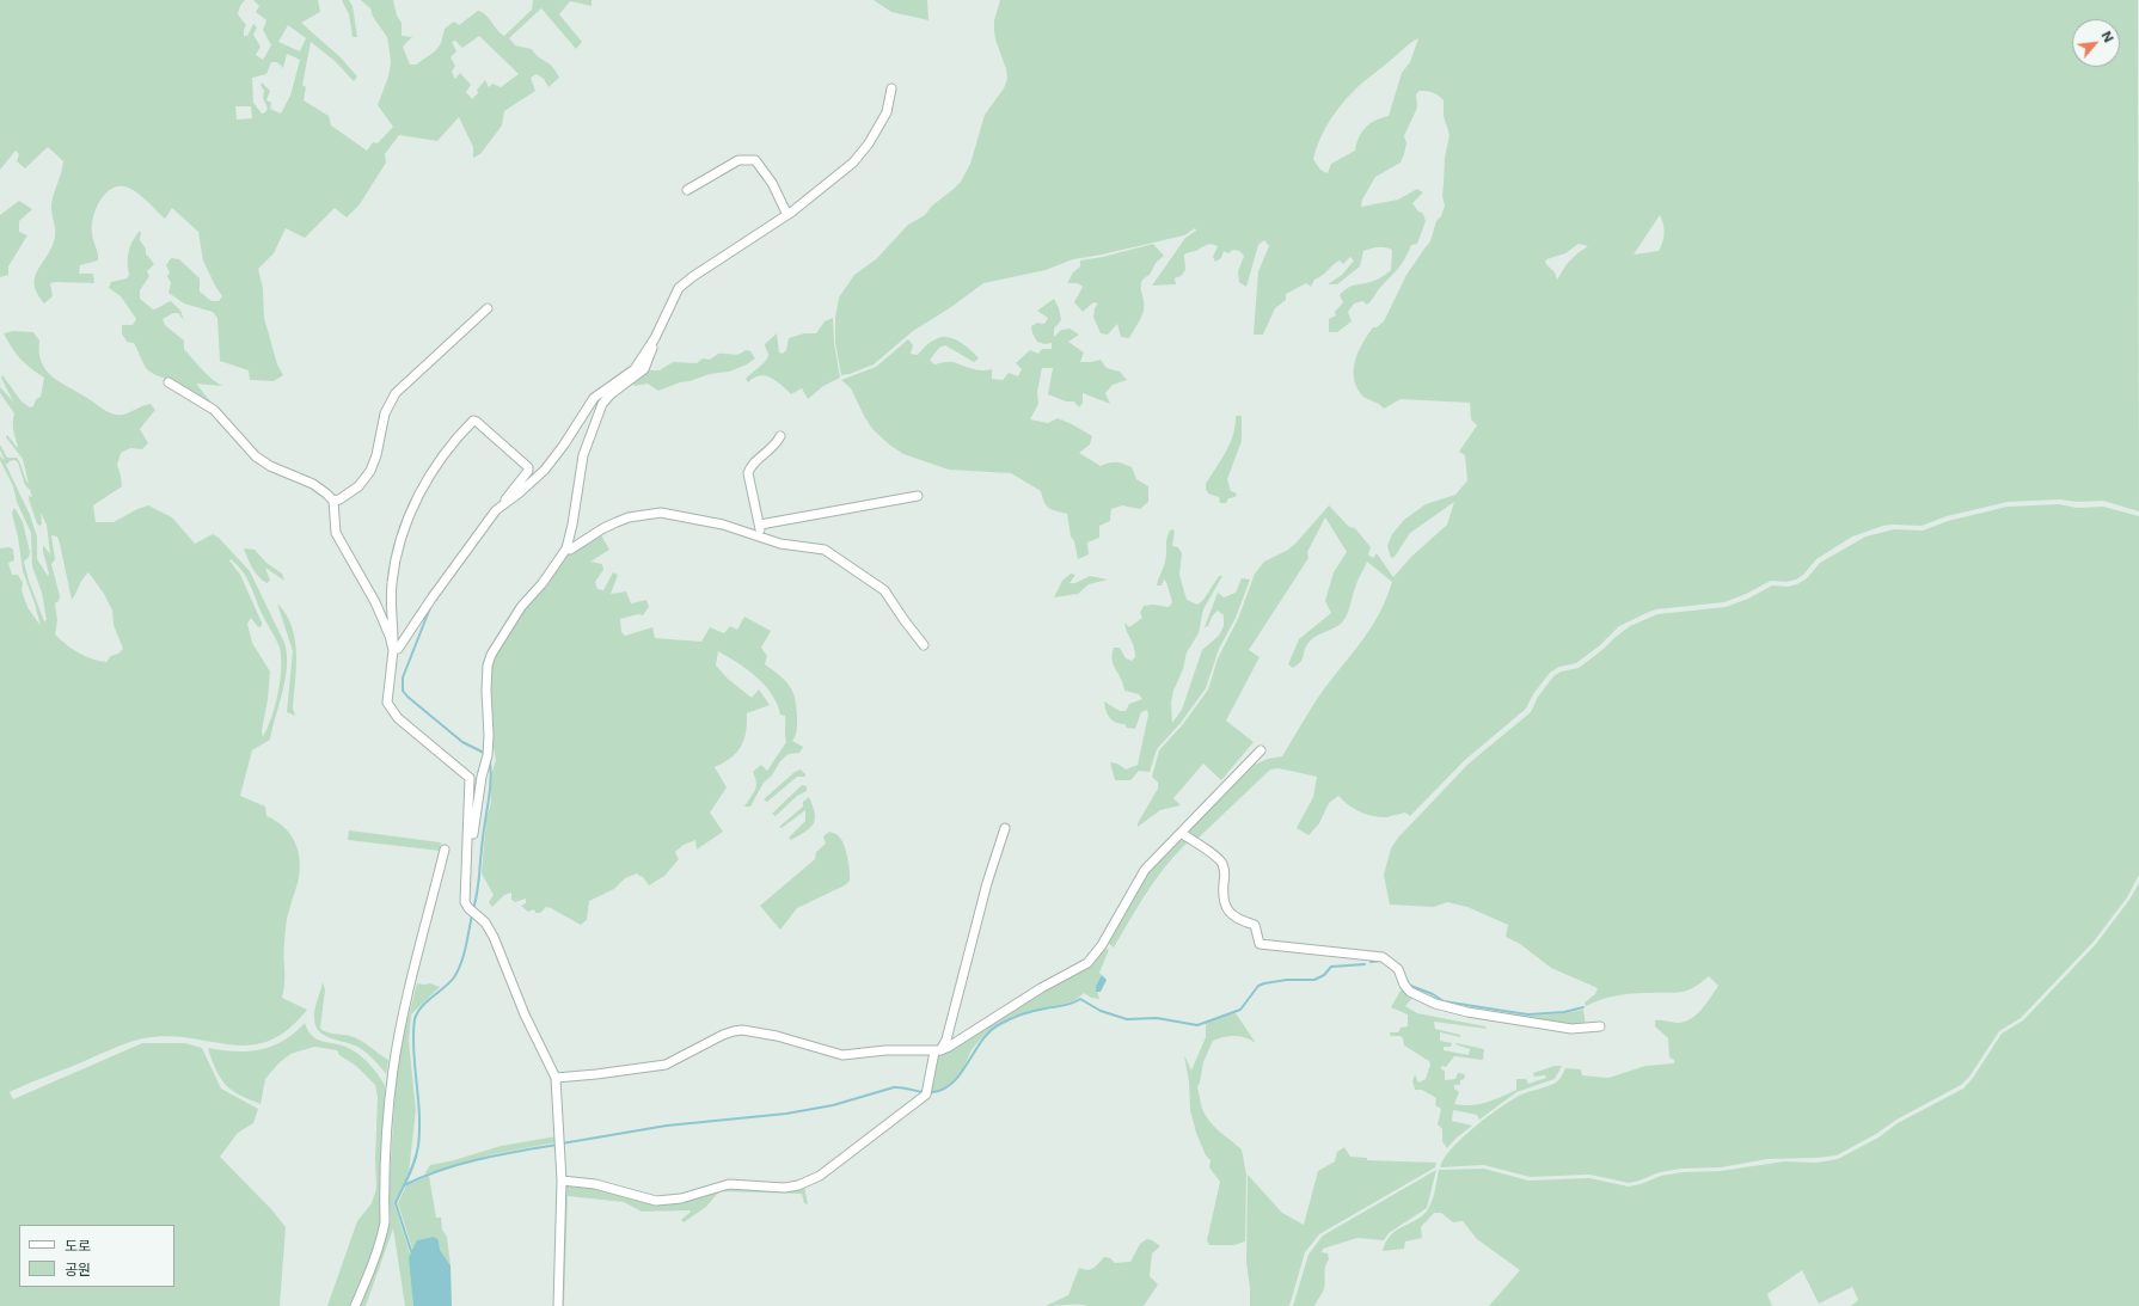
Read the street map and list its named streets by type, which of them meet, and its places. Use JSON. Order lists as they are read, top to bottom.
{
  "legend": ["도로", "공원"],
  "north": "top right"
}
